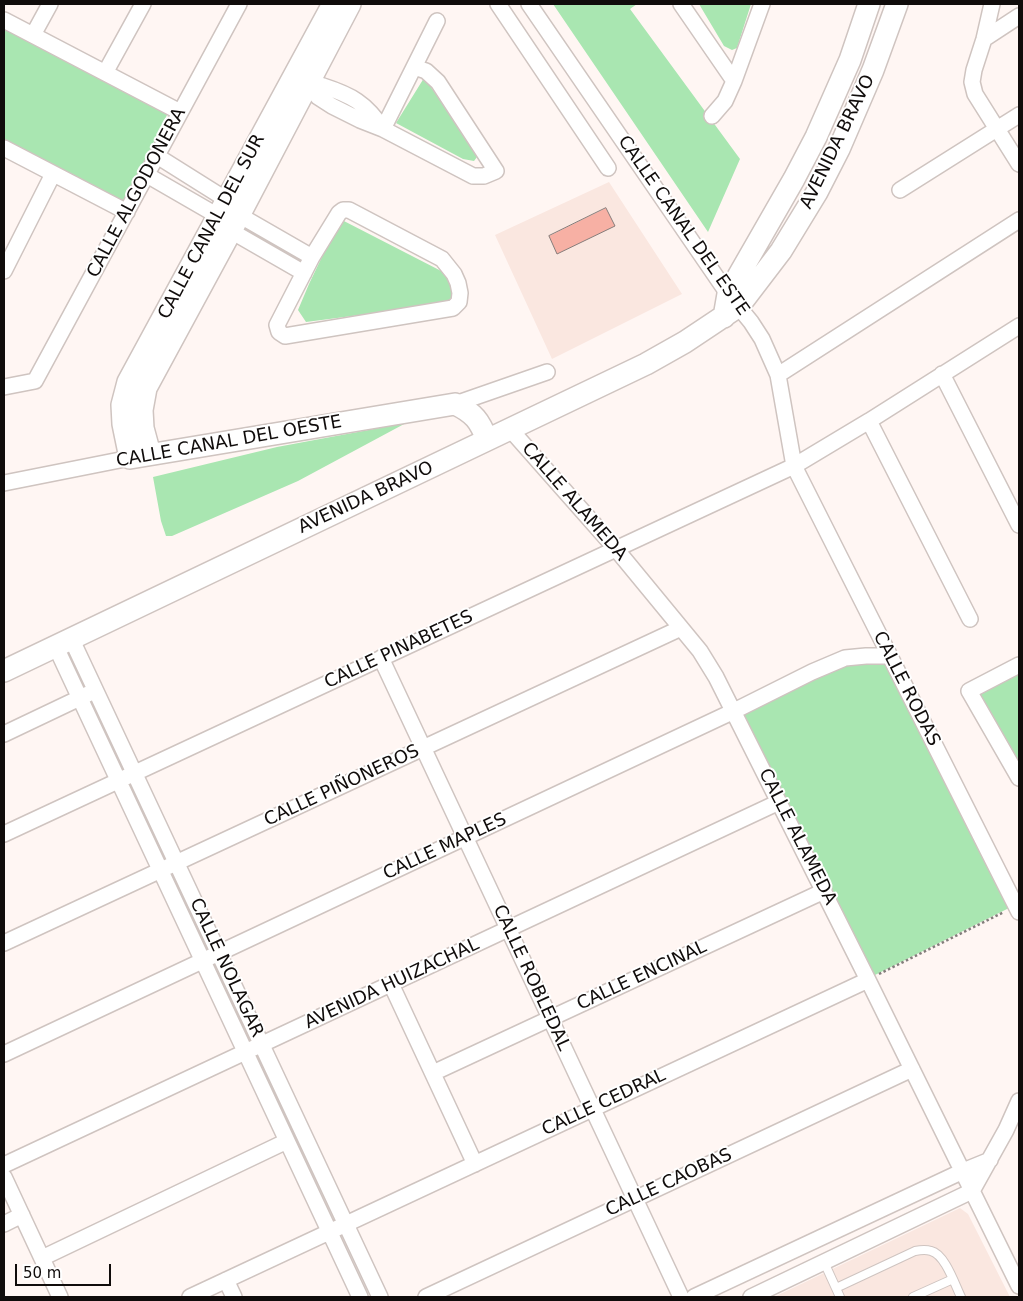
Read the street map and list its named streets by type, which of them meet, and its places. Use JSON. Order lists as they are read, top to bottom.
{
  "streets": {
    "main road": ["AVENIDA BRAVO", "CALLE CANAL DEL SUR", "CALLE CANAL DEL OESTE"],
    "street": [
      "CALLE ALGODONERA",
      "CALLE CANAL DEL ESTE",
      "CALLE ALAMEDA",
      "CALLE PINABETES",
      "CALLE RODAS",
      "CALLE PIÑONEROS",
      "CALLE MAPLES",
      "CALLE NOLAGAR",
      "CALLE ENCINAL",
      "CALLE ROBLEDAL",
      "AVENIDA HUIZACHAL",
      "CALLE CEDRAL",
      "CALLE CAOBAS"
    ]
  },
  "crossings": [
    ["AVENIDA BRAVO", "CALLE CANAL DEL ESTE"],
    ["AVENIDA BRAVO", "CALLE ALAMEDA"],
    ["AVENIDA BRAVO", "CALLE NOLAGAR"],
    ["CALLE CANAL DEL ESTE", "CALLE PINABETES"],
    ["CALLE CANAL DEL ESTE", "CALLE RODAS"],
    ["CALLE CANAL DEL SUR", "CALLE CANAL DEL OESTE"],
    ["CALLE ALAMEDA", "CALLE PINABETES"],
    ["CALLE ALAMEDA", "CALLE PIÑONEROS"],
    ["CALLE ALAMEDA", "CALLE MAPLES"],
    ["CALLE ALAMEDA", "CALLE ENCINAL"],
    ["CALLE ALAMEDA", "AVENIDA HUIZACHAL"],
    ["CALLE ALAMEDA", "CALLE CEDRAL"],
    ["CALLE ALAMEDA", "CALLE CAOBAS"],
    ["CALLE PINABETES", "CALLE RODAS"],
    ["CALLE PINABETES", "CALLE NOLAGAR"],
    ["CALLE PINABETES", "CALLE ROBLEDAL"],
    ["CALLE RODAS", "CALLE MAPLES"],
    ["CALLE PIÑONEROS", "CALLE NOLAGAR"],
    ["CALLE PIÑONEROS", "CALLE ROBLEDAL"],
    ["CALLE MAPLES", "CALLE NOLAGAR"],
    ["CALLE MAPLES", "CALLE ROBLEDAL"],
    ["CALLE NOLAGAR", "AVENIDA HUIZACHAL"],
    ["CALLE NOLAGAR", "CALLE CEDRAL"],
    ["CALLE ENCINAL", "CALLE ROBLEDAL"],
    ["CALLE ROBLEDAL", "AVENIDA HUIZACHAL"],
    ["CALLE ROBLEDAL", "CALLE CEDRAL"],
    ["CALLE ROBLEDAL", "CALLE CAOBAS"]
  ],
  "scale_bar": "50 m"
}
